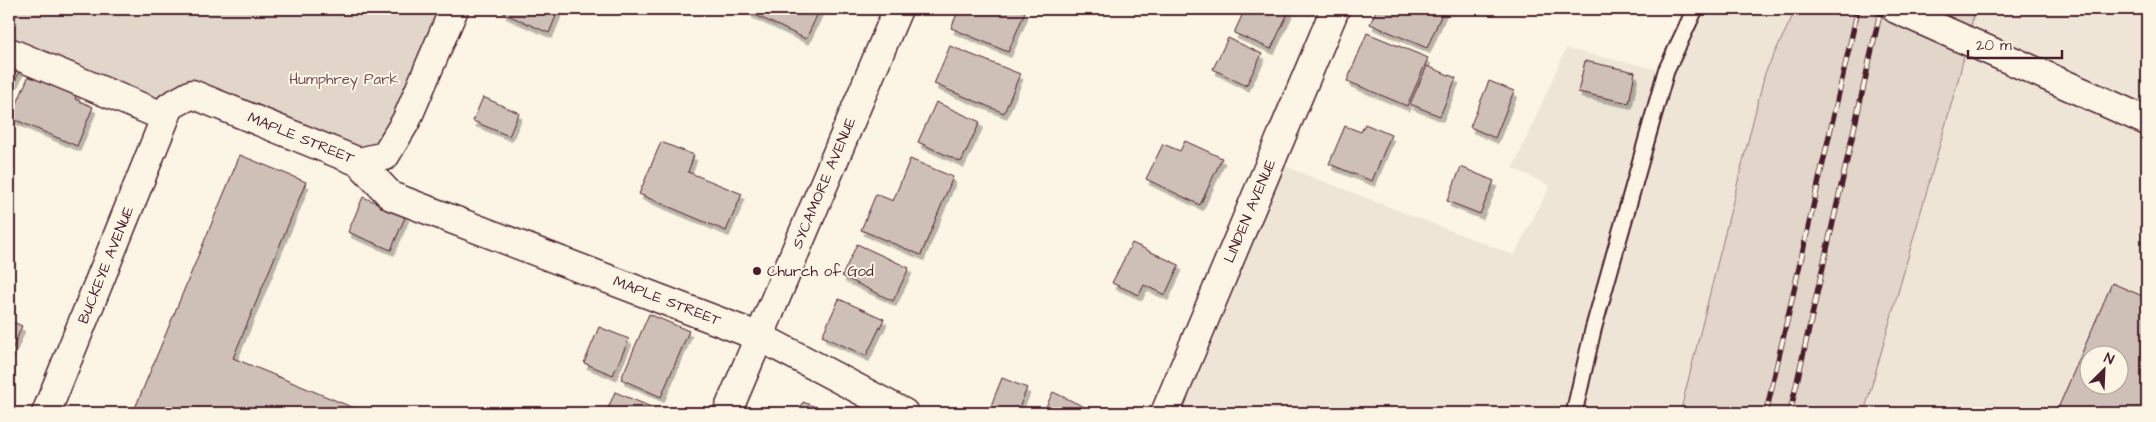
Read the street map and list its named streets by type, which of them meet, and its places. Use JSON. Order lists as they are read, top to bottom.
{
  "streets": {
    "street": [
      "MAPLE STREET",
      "SYCAMORE AVENUE",
      "LINDEN AVENUE",
      "BUCKEYE AVENUE"
    ]
  },
  "crossings": [
    ["MAPLE STREET", "SYCAMORE AVENUE"],
    ["MAPLE STREET", "BUCKEYE AVENUE"]
  ],
  "parks": ["Humphrey Park"],
  "places": ["Church of God"],
  "scale_bar": "20 m",
  "north": "top right"
}
